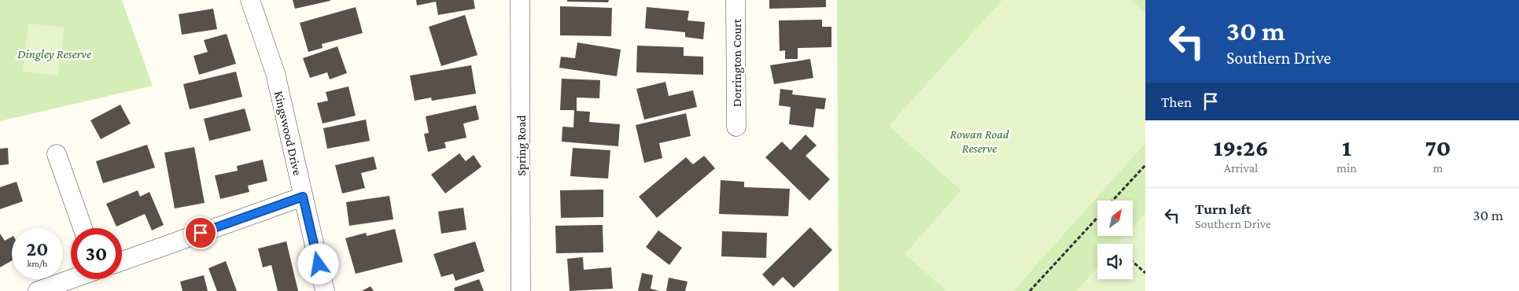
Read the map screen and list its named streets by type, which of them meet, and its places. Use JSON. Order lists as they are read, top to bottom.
{
  "streets": {
    "street": ["Dorrington Court", "Kingswood Drive", "Spring Road"]
  },
  "parks": ["Dingley Reserve", "Rowan Road Reserve"],
  "north": "top right",
  "page": {
    "turn": ["30 m", "Southern Drive"],
    "then": "Then",
    "eta": [
      "19:26",
      "Arrival",
      "1",
      "min",
      "70",
      "m"
    ],
    "list": [
      {
        "name": "Turn left",
        "note": "Southern Drive",
        "value": "30 m"
      }
    ],
    "speed": "20 km/h",
    "limit": "30"
  }
}
